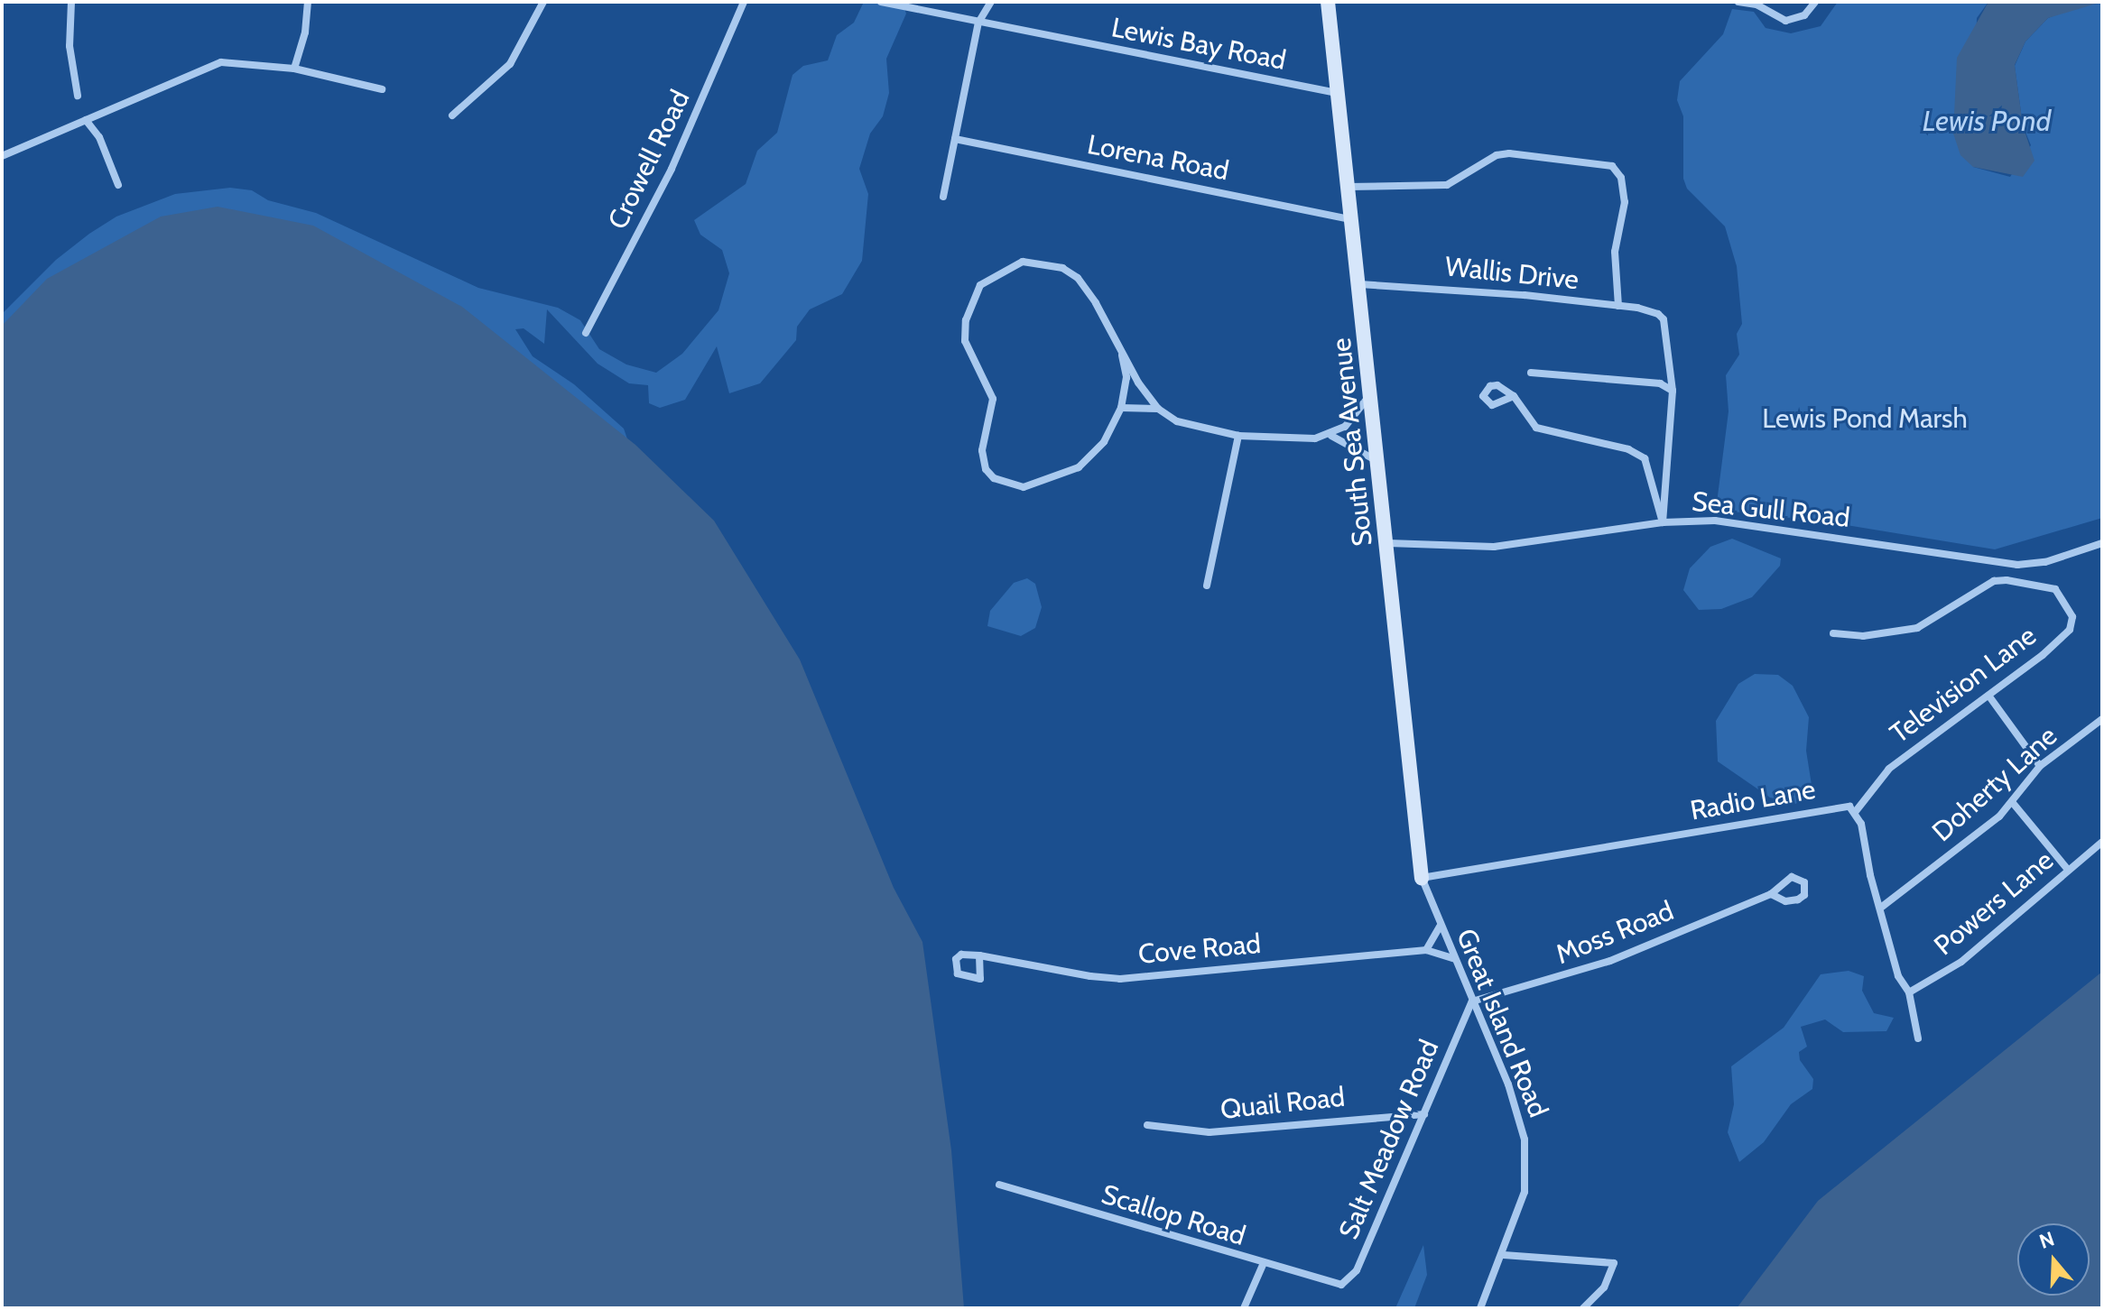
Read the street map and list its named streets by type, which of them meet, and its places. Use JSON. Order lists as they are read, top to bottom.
{
  "streets": {
    "street": [
      "Lewis Bay Road",
      "Lorena Road",
      "Crowell Road",
      "Wallis Drive",
      "South Sea Avenue",
      "Sea Gull Road",
      "Television Lane",
      "Doherty Lane",
      "Radio Lane",
      "Powers Lane",
      "Moss Road",
      "Cove Road",
      "Great Island Road",
      "Quail Road",
      "Salt Meadow Road",
      "Scallop Road"
    ]
  },
  "crossings": [
    ["Lewis Bay Road", "South Sea Avenue"],
    ["Lorena Road", "South Sea Avenue"],
    ["Wallis Drive", "South Sea Avenue"],
    ["South Sea Avenue", "Sea Gull Road"],
    ["South Sea Avenue", "Radio Lane"],
    ["South Sea Avenue", "Great Island Road"],
    ["Television Lane", "Radio Lane"],
    ["Doherty Lane", "Radio Lane"],
    ["Radio Lane", "Powers Lane"],
    ["Radio Lane", "Great Island Road"],
    ["Moss Road", "Great Island Road"],
    ["Moss Road", "Salt Meadow Road"],
    ["Cove Road", "Great Island Road"],
    ["Great Island Road", "Salt Meadow Road"],
    ["Quail Road", "Salt Meadow Road"],
    ["Salt Meadow Road", "Scallop Road"]
  ],
  "water": ["Lewis Pond"],
  "parks": ["Lewis Pond Marsh"],
  "north": "top"
}
